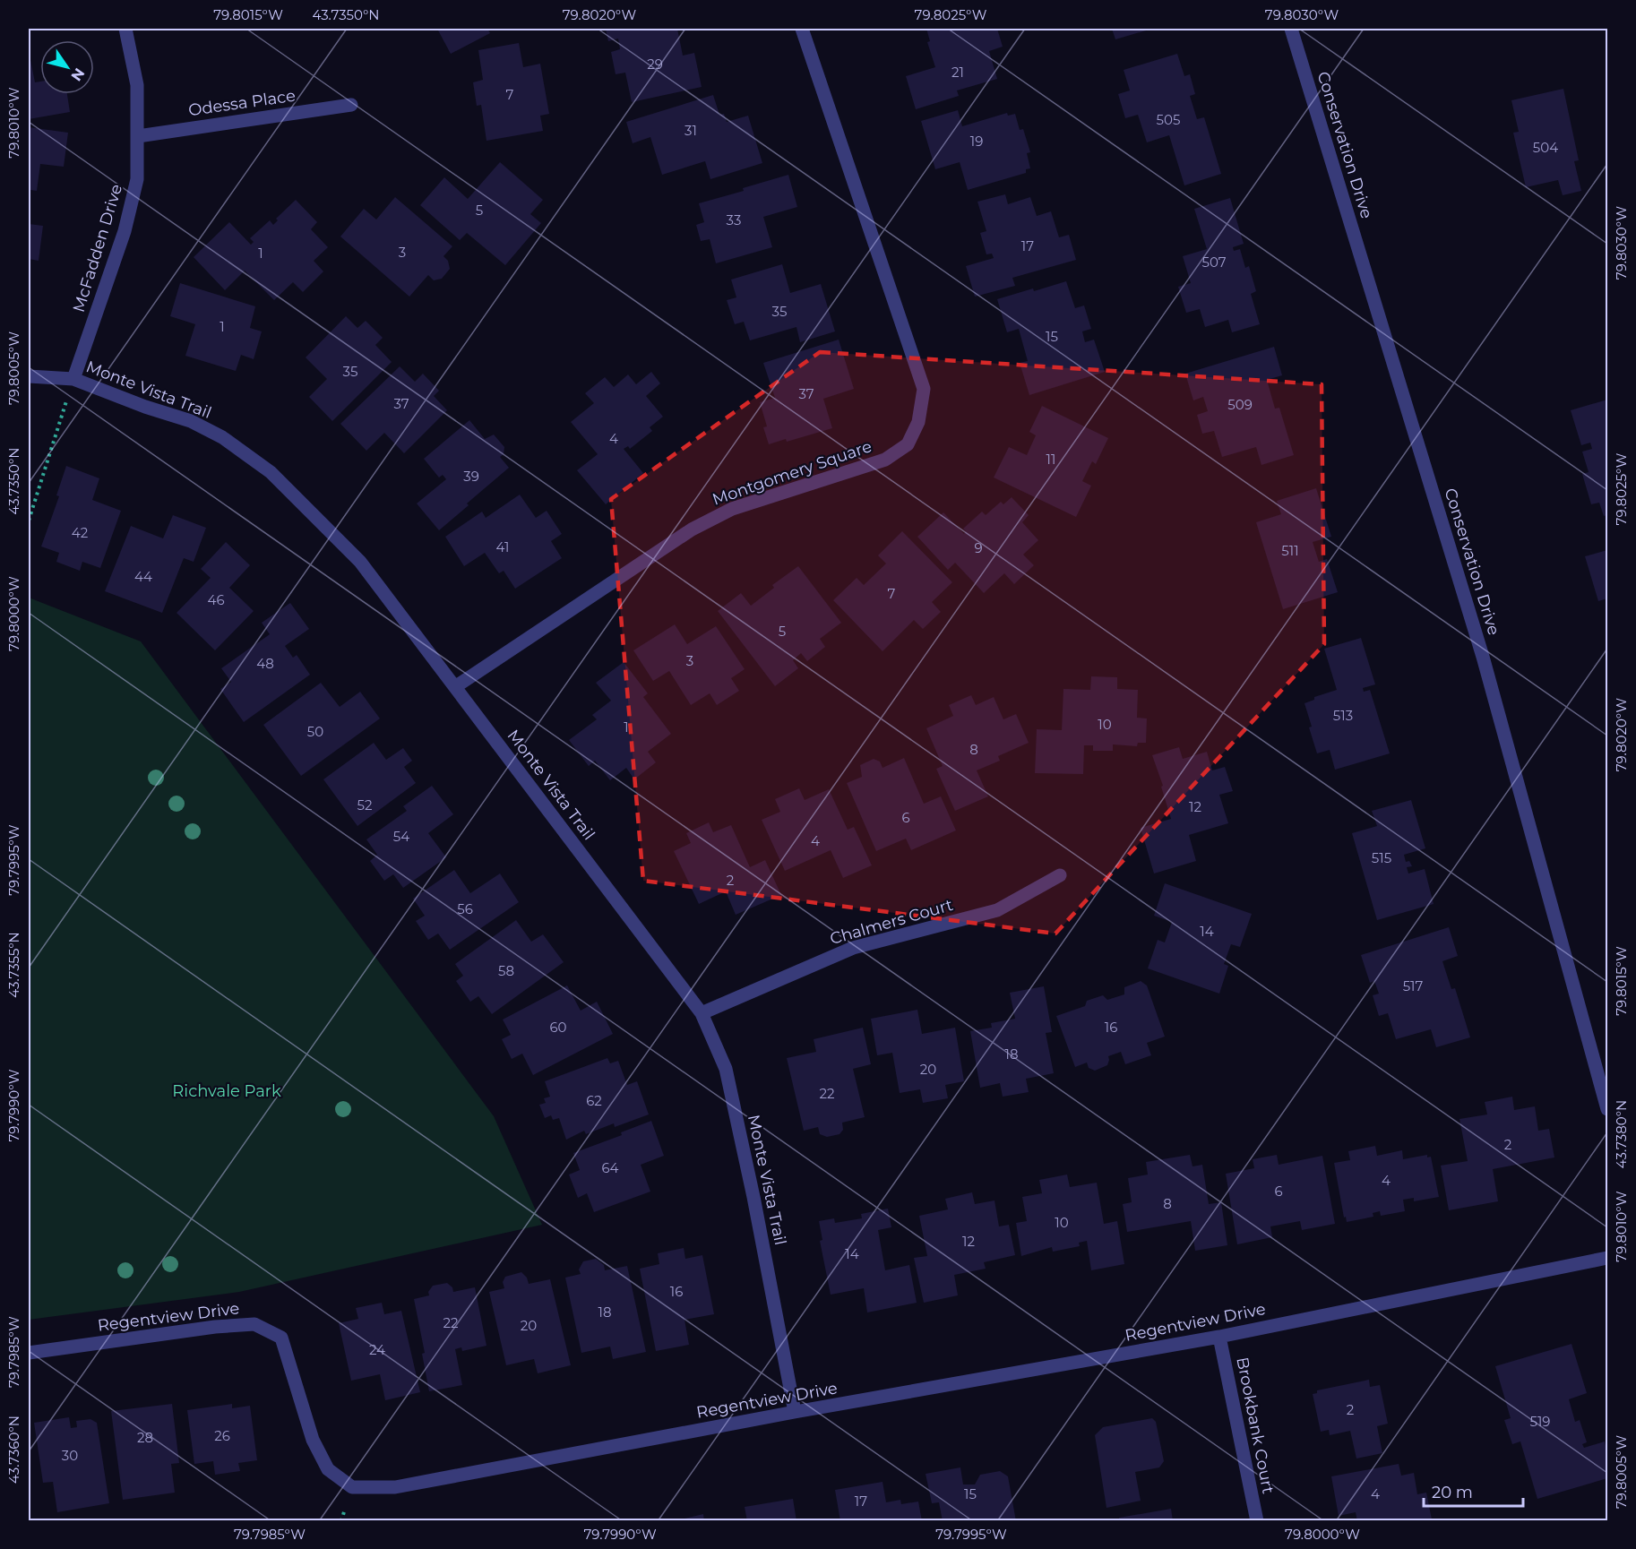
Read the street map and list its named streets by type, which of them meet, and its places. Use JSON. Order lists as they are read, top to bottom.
{
  "streets": {
    "street": [
      "Odessa Place",
      "Conservation Drive",
      "McFadden Drive",
      "Monte Vista Trail",
      "Montgomery Square",
      "Chalmers Court",
      "Regentview Drive",
      "Brookbank Court"
    ]
  },
  "crossings": [
    ["Odessa Place", "McFadden Drive"],
    ["McFadden Drive", "Monte Vista Trail"],
    ["Monte Vista Trail", "Montgomery Square"],
    ["Monte Vista Trail", "Chalmers Court"],
    ["Monte Vista Trail", "Regentview Drive"],
    ["Regentview Drive", "Brookbank Court"]
  ],
  "parks": ["Richvale Park"],
  "house_numbers": [
    "29",
    "21",
    "7",
    "505",
    "31",
    "19",
    "504",
    "5",
    "33",
    "17",
    "3",
    "1",
    "507",
    "35",
    "1",
    "15",
    "35",
    "37",
    "37",
    "509",
    "4",
    "11",
    "39",
    "42",
    "41",
    "9",
    "511",
    "44",
    "7",
    "46",
    "5",
    "3",
    "48",
    "513",
    "10",
    "1",
    "50",
    "8",
    "52",
    "12",
    "6",
    "54",
    "4",
    "515",
    "2",
    "56",
    "14",
    "58",
    "517",
    "60",
    "16",
    "18",
    "20",
    "22",
    "62",
    "2",
    "64",
    "4",
    "6",
    "8",
    "10",
    "12",
    "14",
    "16",
    "18",
    "22",
    "20",
    "24",
    "2",
    "519",
    "26",
    "28",
    "30",
    "15",
    "4",
    "17"
  ],
  "scale_bar": "20 m",
  "north": "bottom right",
  "coordinates": [
    "79.8015°W",
    "43.7350°N",
    "79.8020°W",
    "79.8025°W",
    "79.8030°W",
    "79.8010°W",
    "79.8005°W",
    "79.8000°W",
    "79.7995°W",
    "43.7355°N",
    "79.7990°W",
    "43.7380°N",
    "79.7985°W",
    "43.7360°N"
  ]
}
